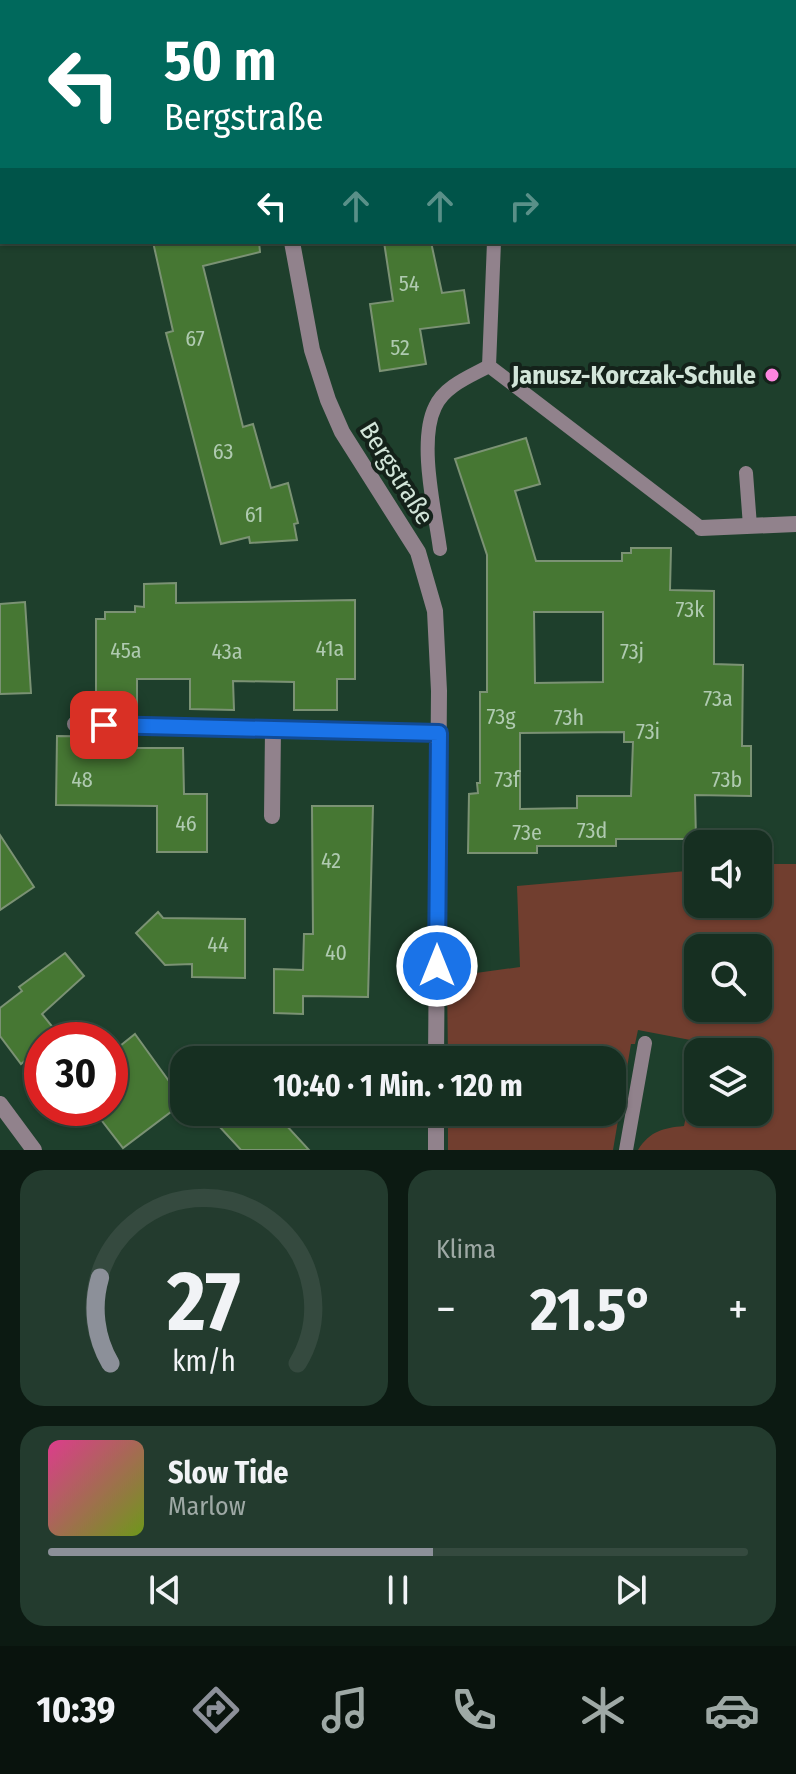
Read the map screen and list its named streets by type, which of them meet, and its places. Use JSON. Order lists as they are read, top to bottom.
{
  "streets": {
    "street": ["Bergstraße"]
  },
  "places": ["Janusz-Korczak-Schule"],
  "house_numbers": [
    "54",
    "67",
    "52",
    "63",
    "61",
    "73k",
    "41a",
    "45a",
    "43a",
    "73j",
    "73a",
    "73g",
    "73h",
    "73i",
    "48",
    "73f",
    "73b",
    "46",
    "73d",
    "73e",
    "42",
    "44",
    "40"
  ],
  "page": {
    "turn": ["50 m", "Bergstraße"],
    "limit": "30",
    "trip": "10:40 · 1 Min. · 120 m",
    "tile": "Klima",
    "heat": ["−", "21.5°", "+"],
    "song": ["Slow Tide", "Marlow"],
    "tabs": "10:39",
    "gauge": ["27", "km/h"]
  }
}
